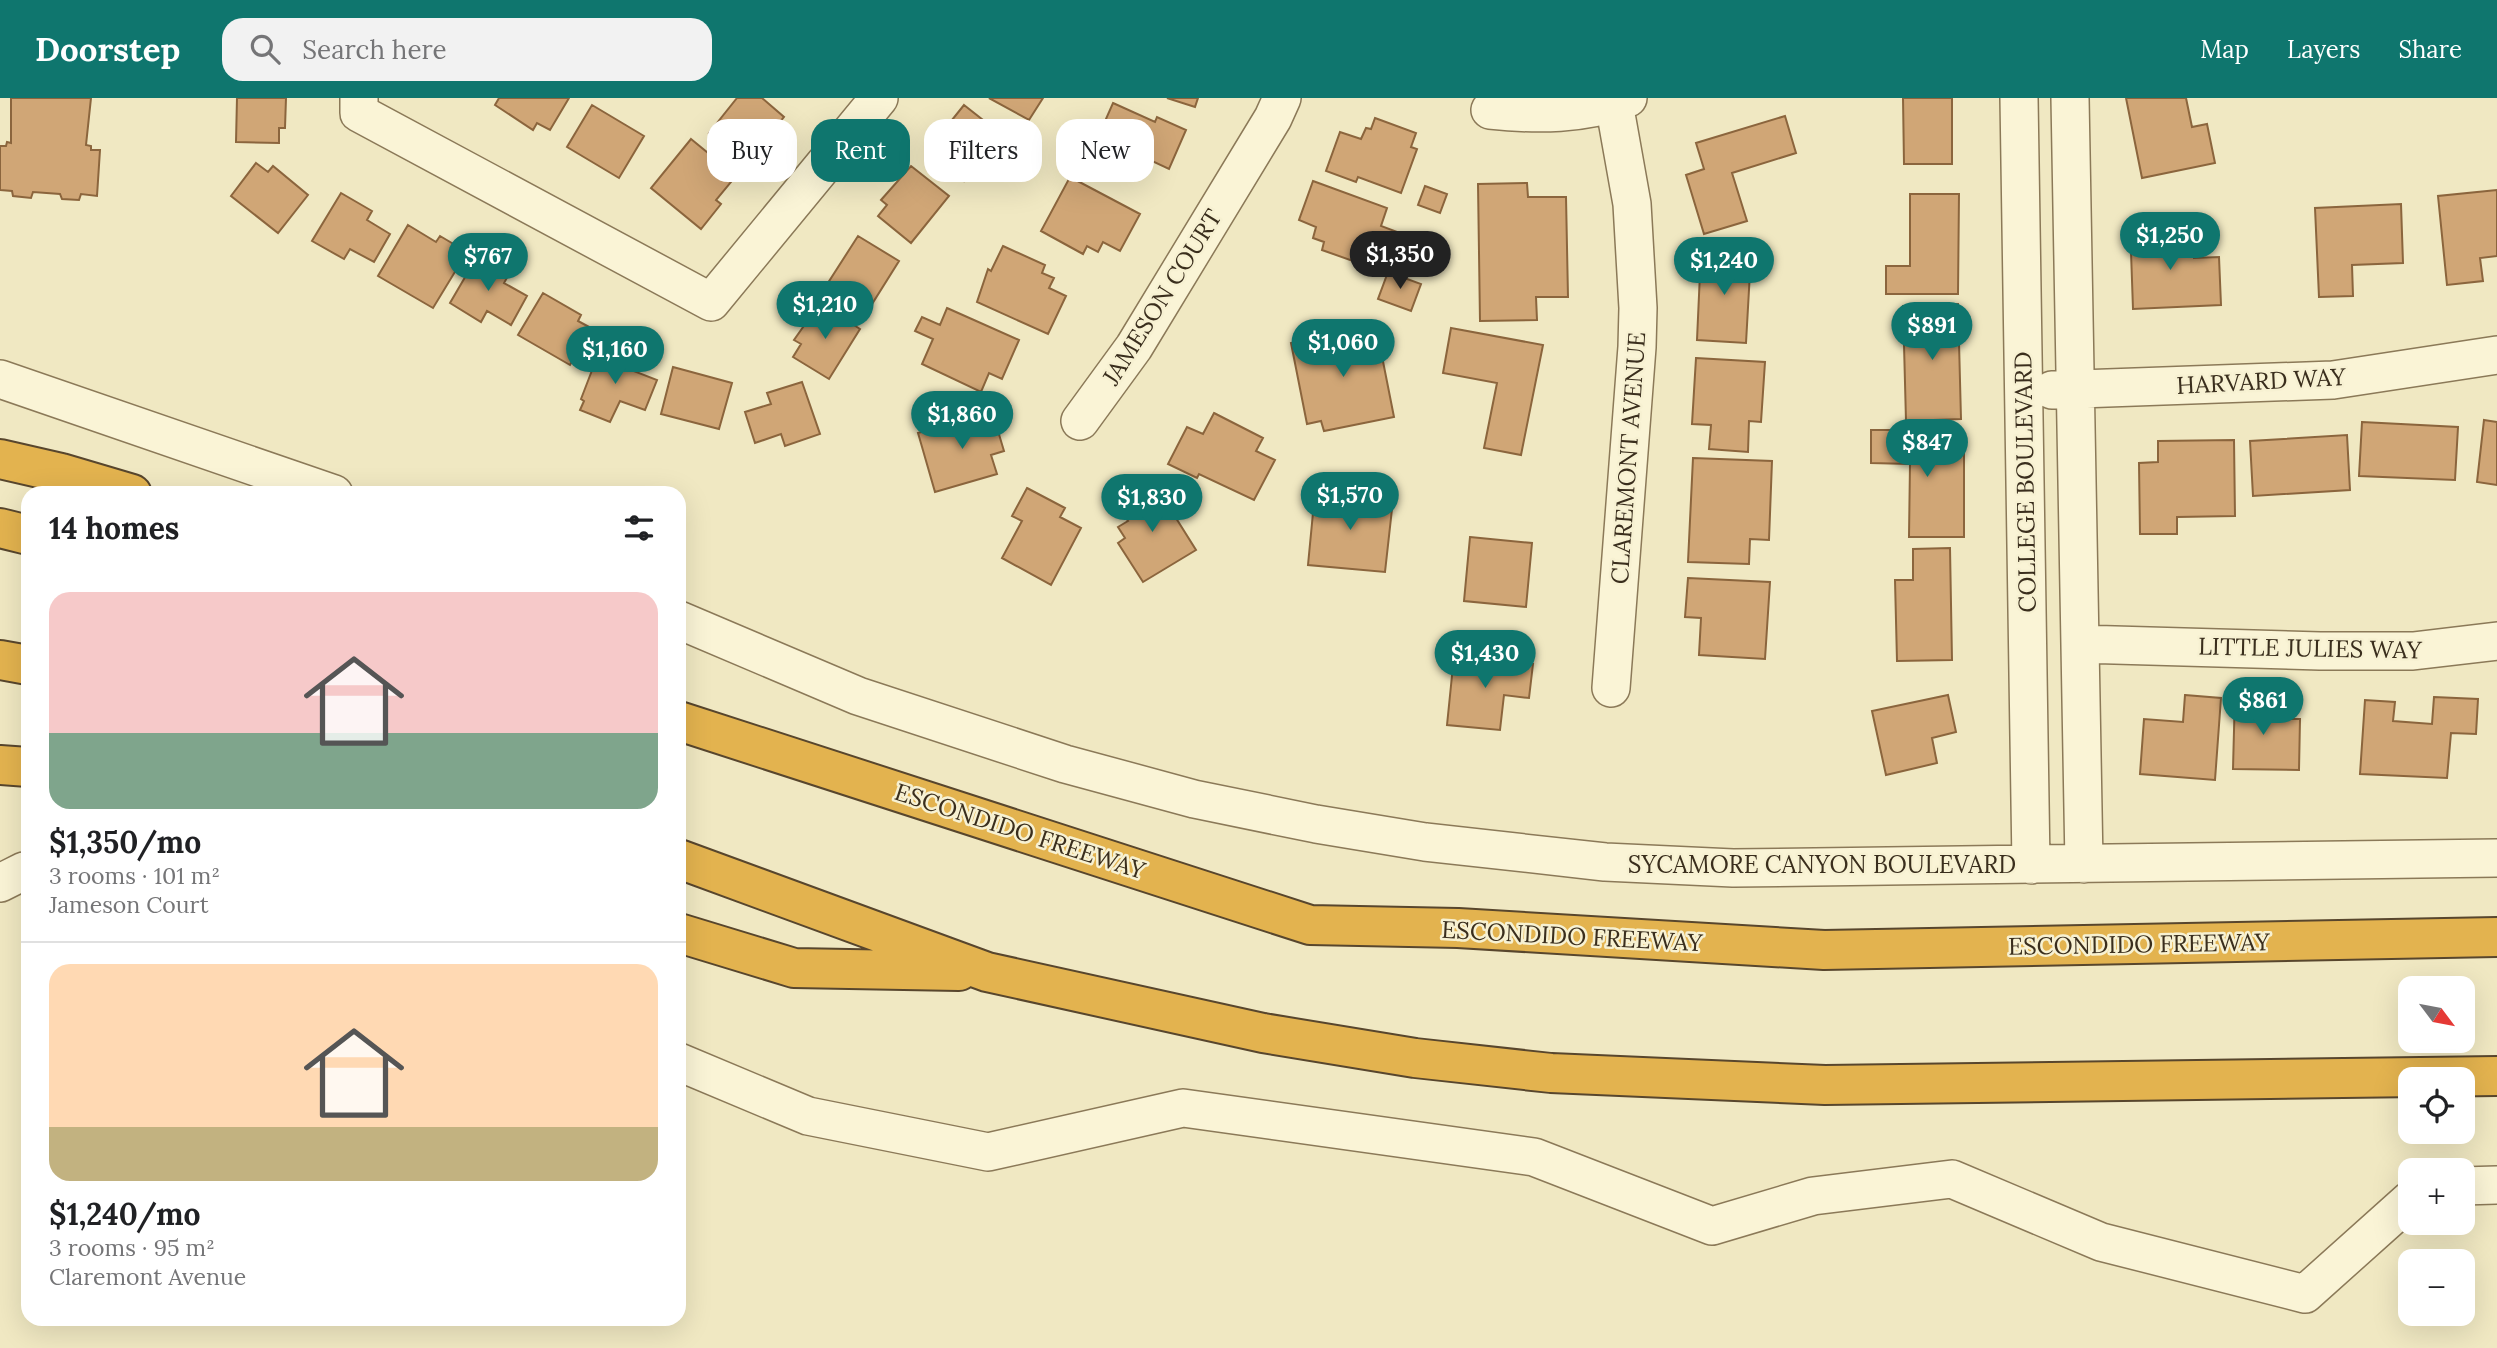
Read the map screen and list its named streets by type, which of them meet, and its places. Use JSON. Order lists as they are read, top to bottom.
{
  "streets": {
    "highway": ["ESCONDIDO FREEWAY"],
    "street": [
      "JAMESON COURT",
      "HARVARD WAY",
      "CLAREMONT AVENUE",
      "COLLEGE BOULEVARD",
      "LITTLE JULIES WAY",
      "SYCAMORE CANYON BOULEVARD"
    ]
  },
  "crossings": [
    ["HARVARD WAY", "COLLEGE BOULEVARD"],
    ["COLLEGE BOULEVARD", "SYCAMORE CANYON BOULEVARD"]
  ],
  "north": "bottom right",
  "page": {
    "header": "Doorstep",
    "search": "Search here",
    "nav": ["Map", "Layers", "Share"],
    "chip": [
      "Buy",
      "Rent",
      "Filters",
      "New"
    ],
    "price": [
      "$1,250",
      "$1,350",
      "$767",
      "$1,240",
      "$1,210",
      "$891",
      "$1,060",
      "$1,160",
      "$1,860",
      "$847",
      "$1,570",
      "$1,830",
      "$1,430",
      "$861"
    ],
    "heading": "14 homes",
    "list": [
      {
        "name": "$1,350/mo",
        "note": "3 rooms · 101 m² · Jameson Court"
      },
      {
        "name": "$1,240/mo",
        "note": "3 rooms · 95 m² · Claremont Avenue"
      }
    ],
    "map_buttons": ["+", "−"]
  }
}
